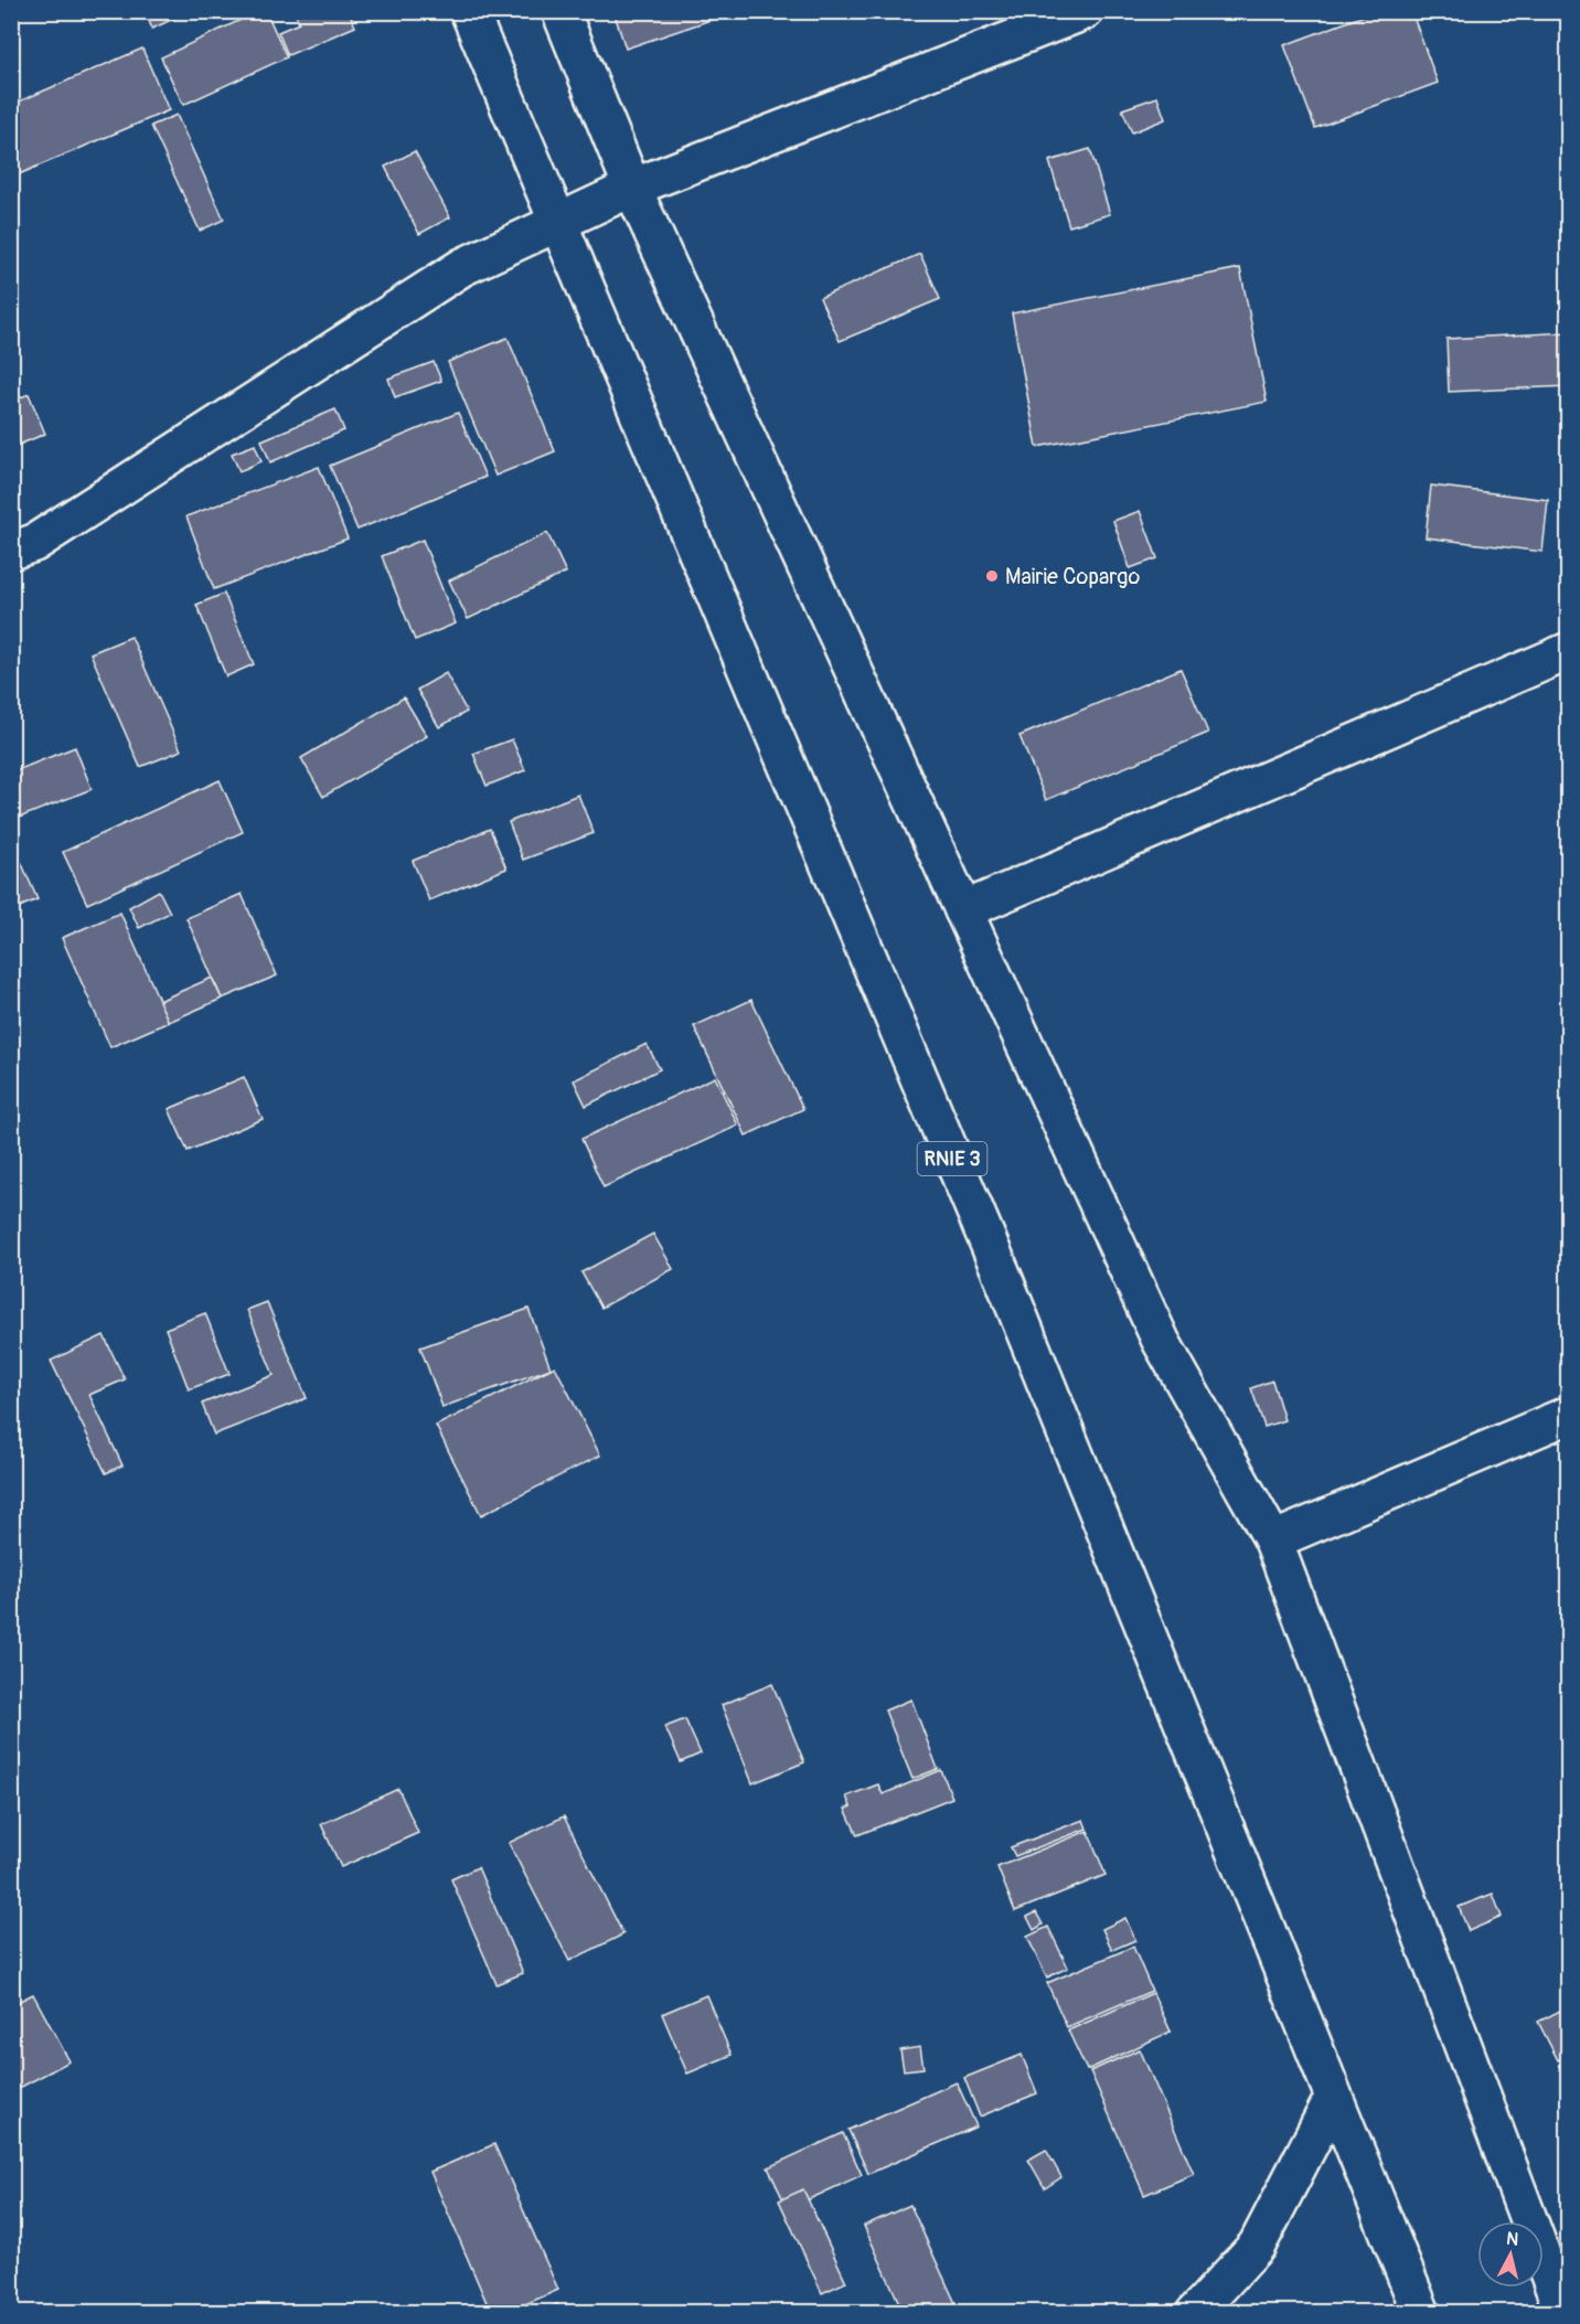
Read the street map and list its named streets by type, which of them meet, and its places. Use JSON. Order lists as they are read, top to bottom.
{
  "streets": {
    "main road": ["RNIE 3"]
  },
  "places": ["Mairie Copargo"],
  "north": "top"
}
